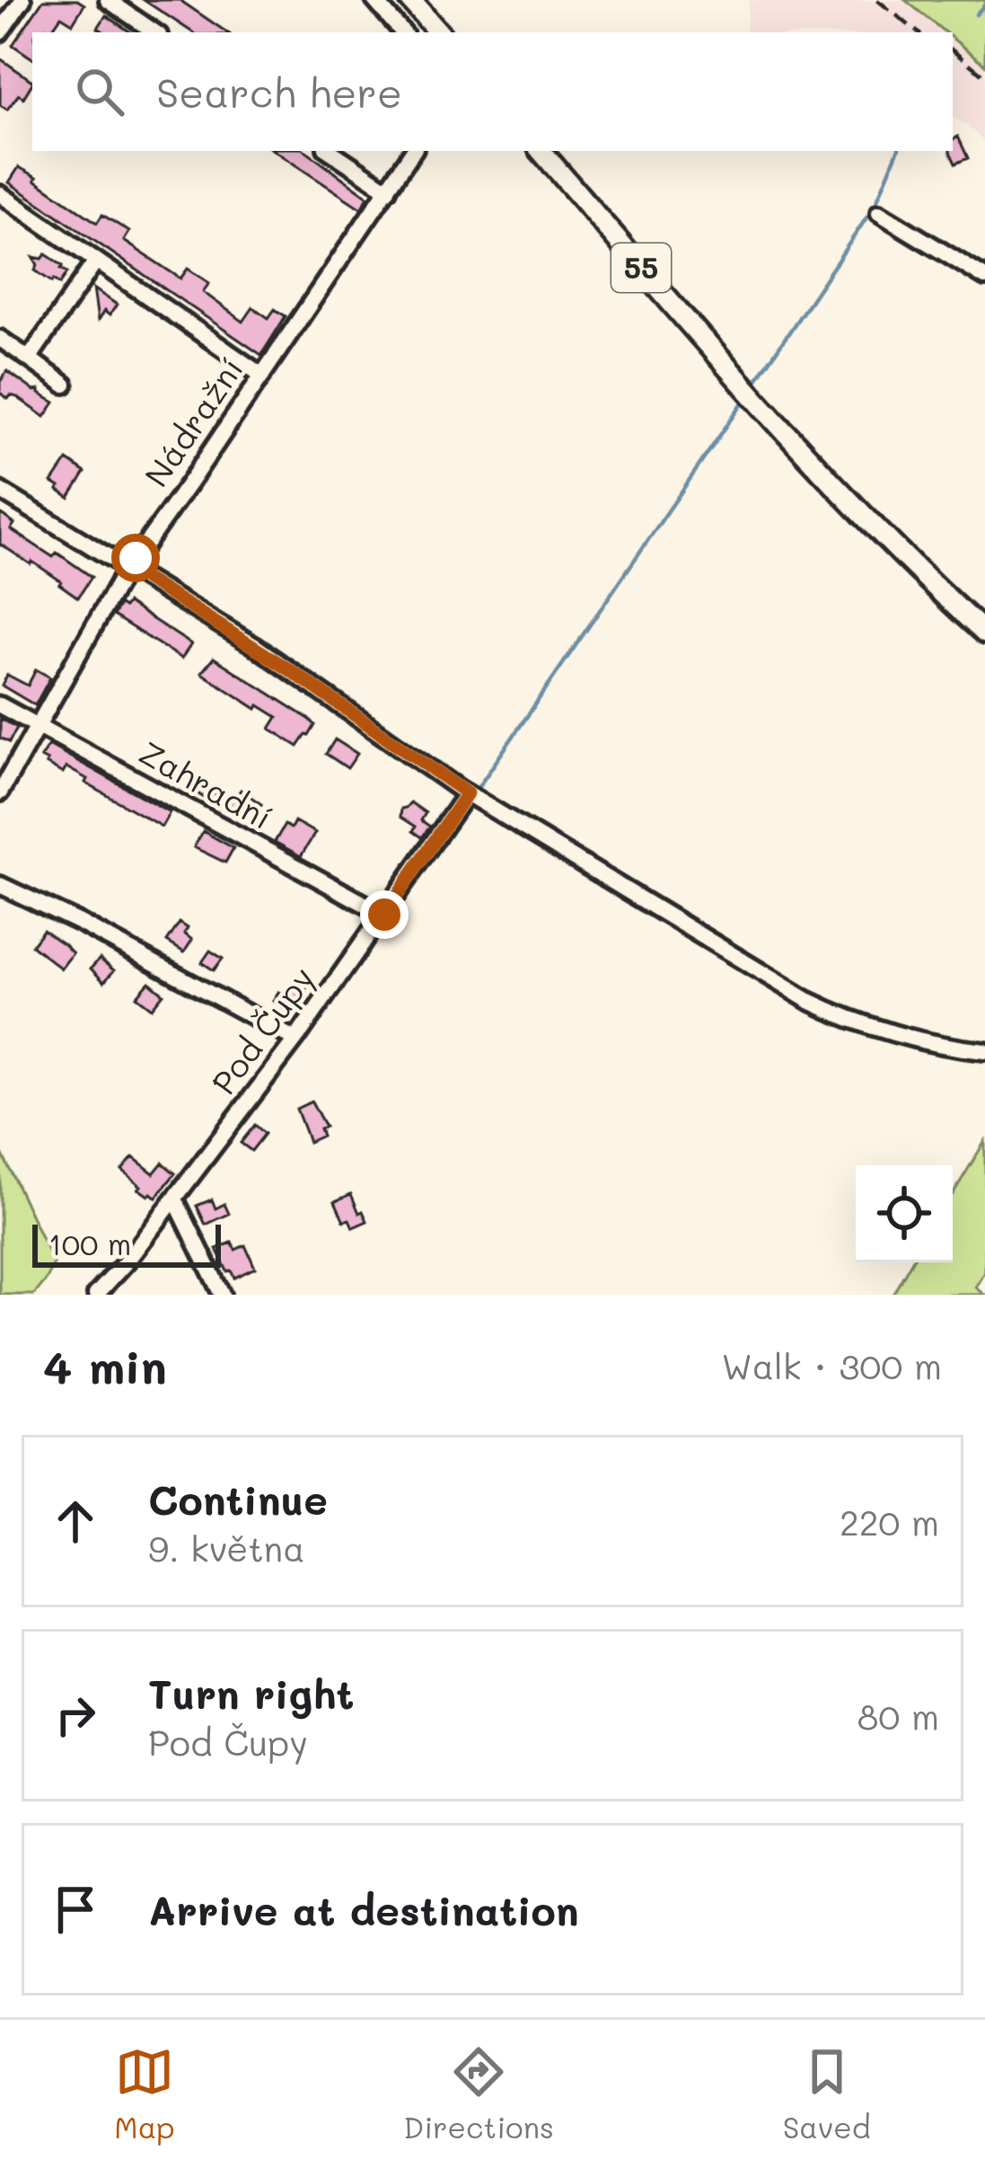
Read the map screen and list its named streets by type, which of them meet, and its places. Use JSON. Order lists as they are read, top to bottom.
{
  "streets": {
    "main road": ["55"],
    "street": ["Nádražní", "Zahradní", "Pod Čupy"]
  },
  "crossings": [
    ["Nádražní", "Zahradní"],
    ["Zahradní", "Pod Čupy"]
  ],
  "scale_bar": "100 m",
  "page": {
    "search": "Search here",
    "scale": "100 m",
    "heading": ["4 min", "Walk · 300 m"],
    "list": [
      ["Continue", "9. května", "220 m"],
      ["Turn right", "Pod Čupy", "80 m"],
      "Arrive at destination"
    ],
    "nav": ["Map", "Directions", "Saved"]
  }
}
